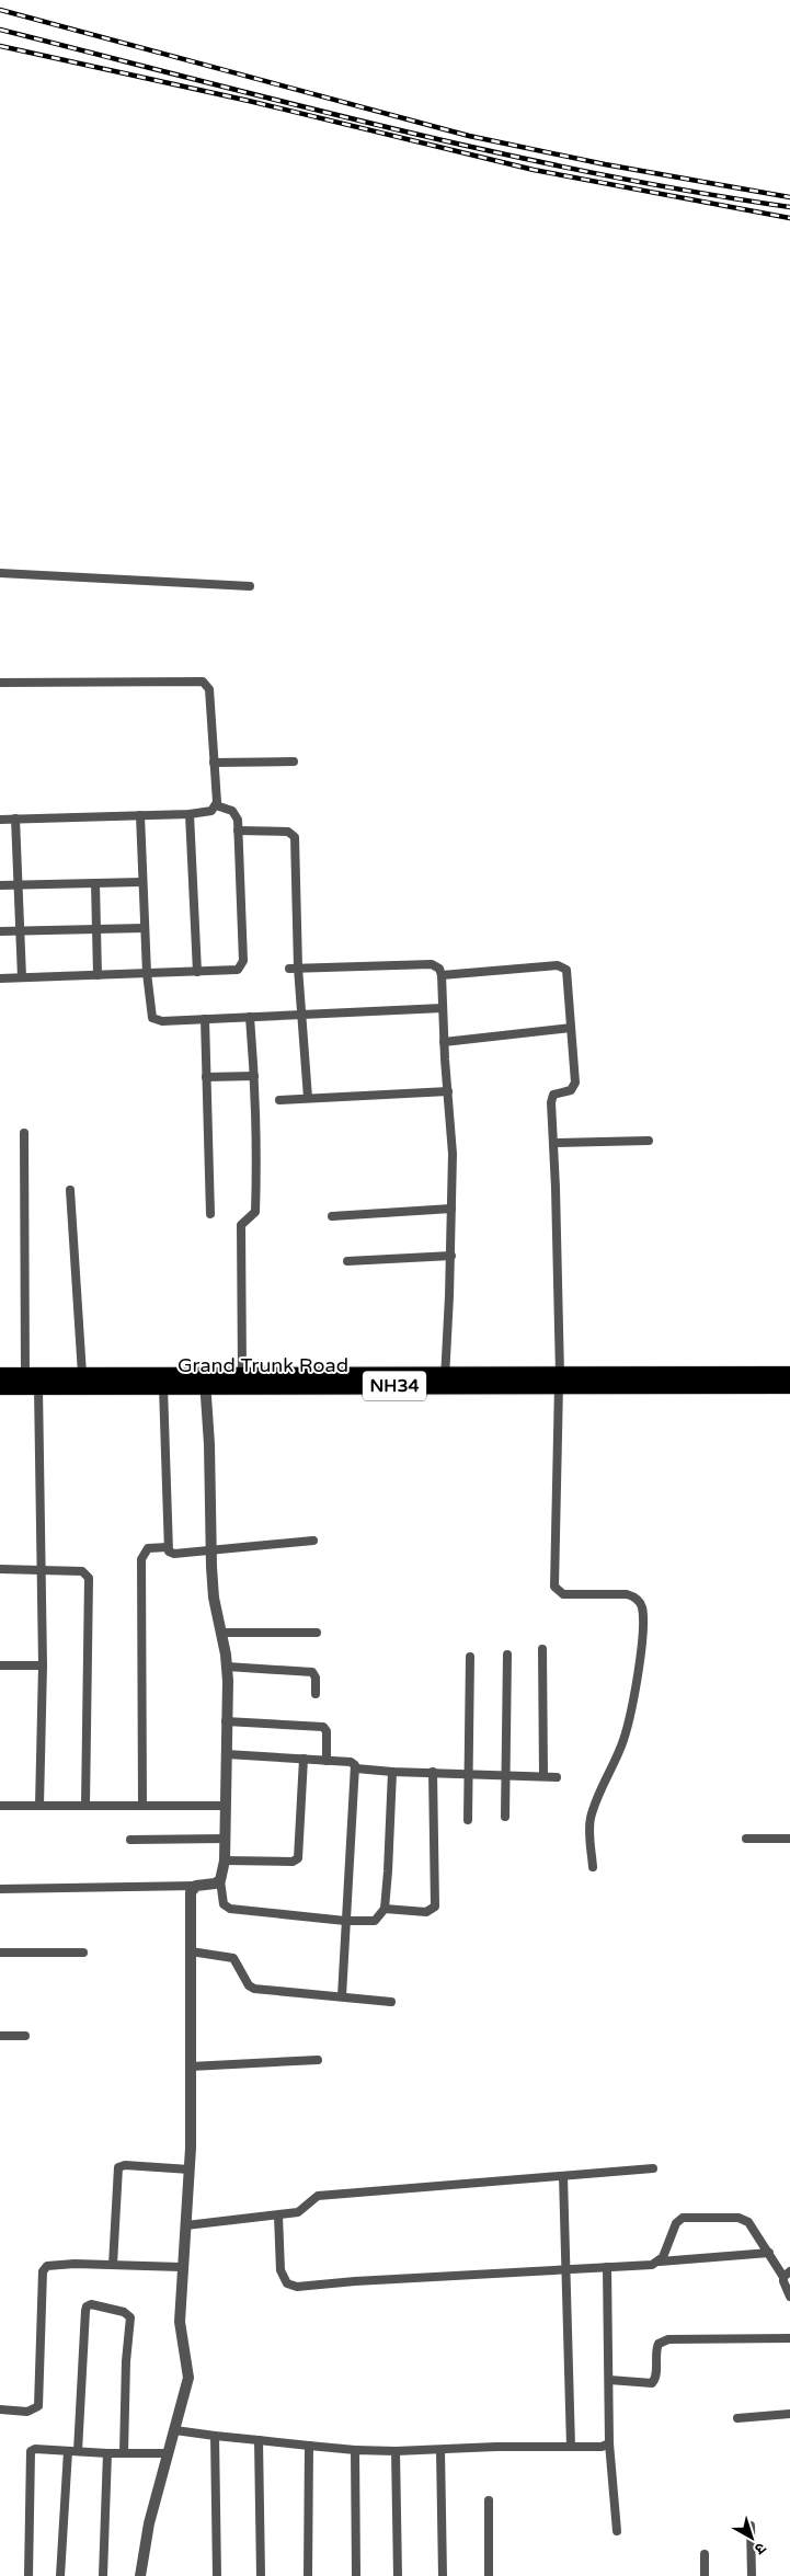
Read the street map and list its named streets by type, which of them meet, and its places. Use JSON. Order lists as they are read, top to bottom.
{
  "streets": {
    "highway": ["Grand Trunk Road", "NH34"]
  },
  "north": "bottom right"
}
